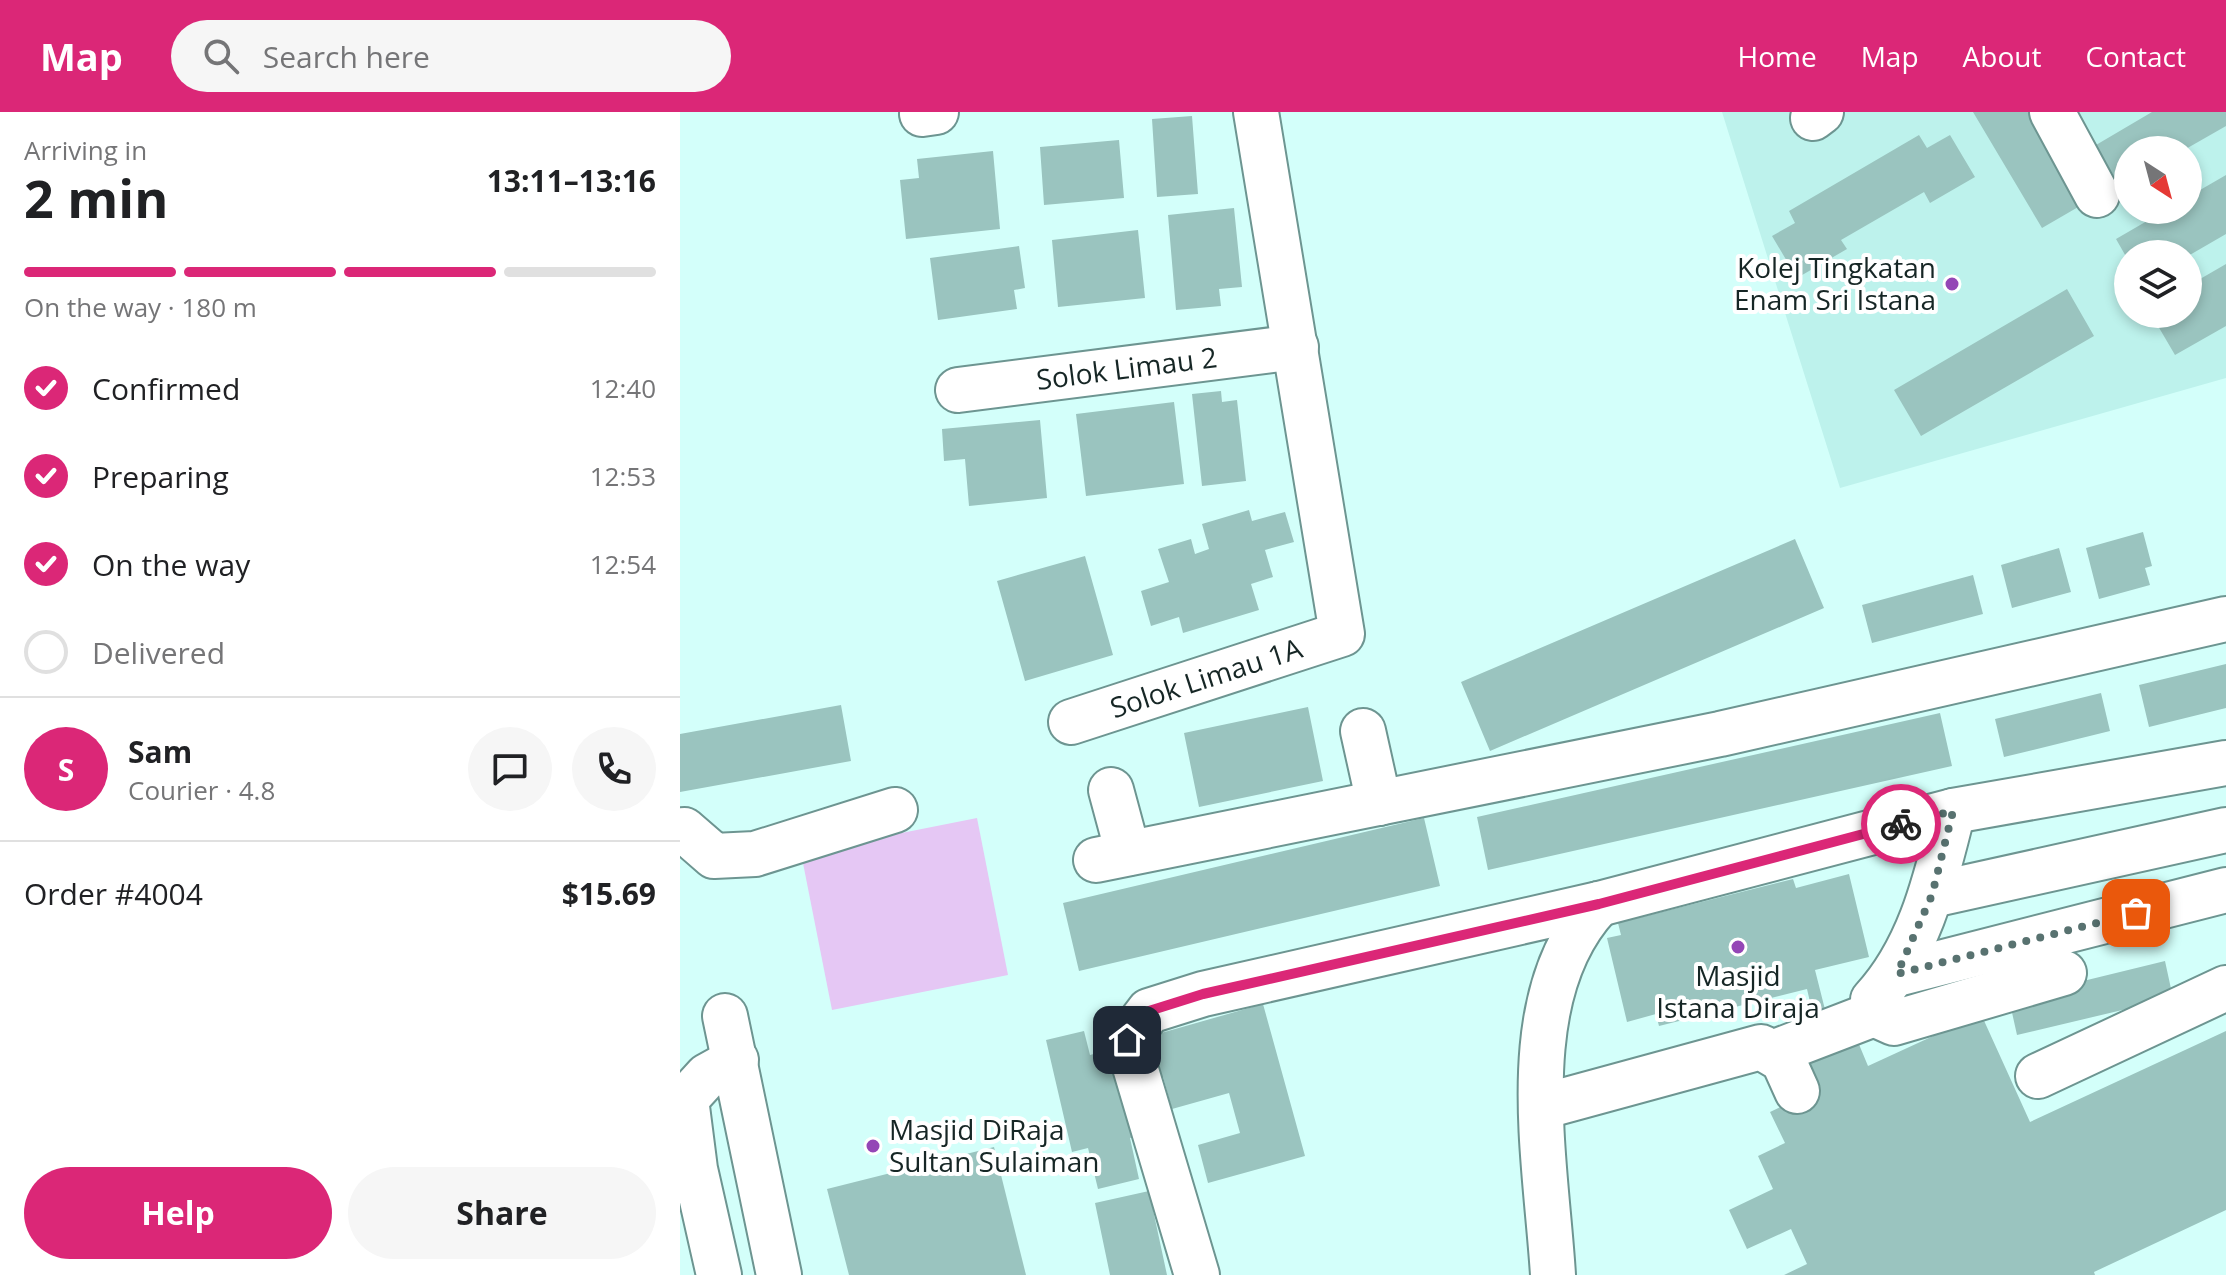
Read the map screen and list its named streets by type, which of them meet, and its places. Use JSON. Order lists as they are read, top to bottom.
{
  "streets": {
    "street": ["Solok Limau 2", "Solok Limau 1A"]
  },
  "crossings": [
    ["Solok Limau 2", "Solok Limau 1A"]
  ],
  "places": ["Kolej Tingkatan Enam Sri Istana", "Masjid Istana Diraja", "Masjid DiRaja Sultan Sulaiman"],
  "north": "bottom right",
  "page": {
    "header": "Map",
    "search": "Search here",
    "nav": [
      "Home",
      "Map",
      "About",
      "Contact"
    ],
    "heading": ["2 min", "Arriving in", "13:11–13:16"],
    "panel": [
      "Sam",
      "Courier · 4.8",
      "Order #4004",
      "$15.69"
    ],
    "bar": "On the way · 180 m",
    "list": [
      ["Confirmed", "12:40"],
      ["Preparing", "12:53"],
      ["On the way", "12:54"],
      "Delivered"
    ],
    "round": "S",
    "buttons": ["Help", "Share"]
  }
}
